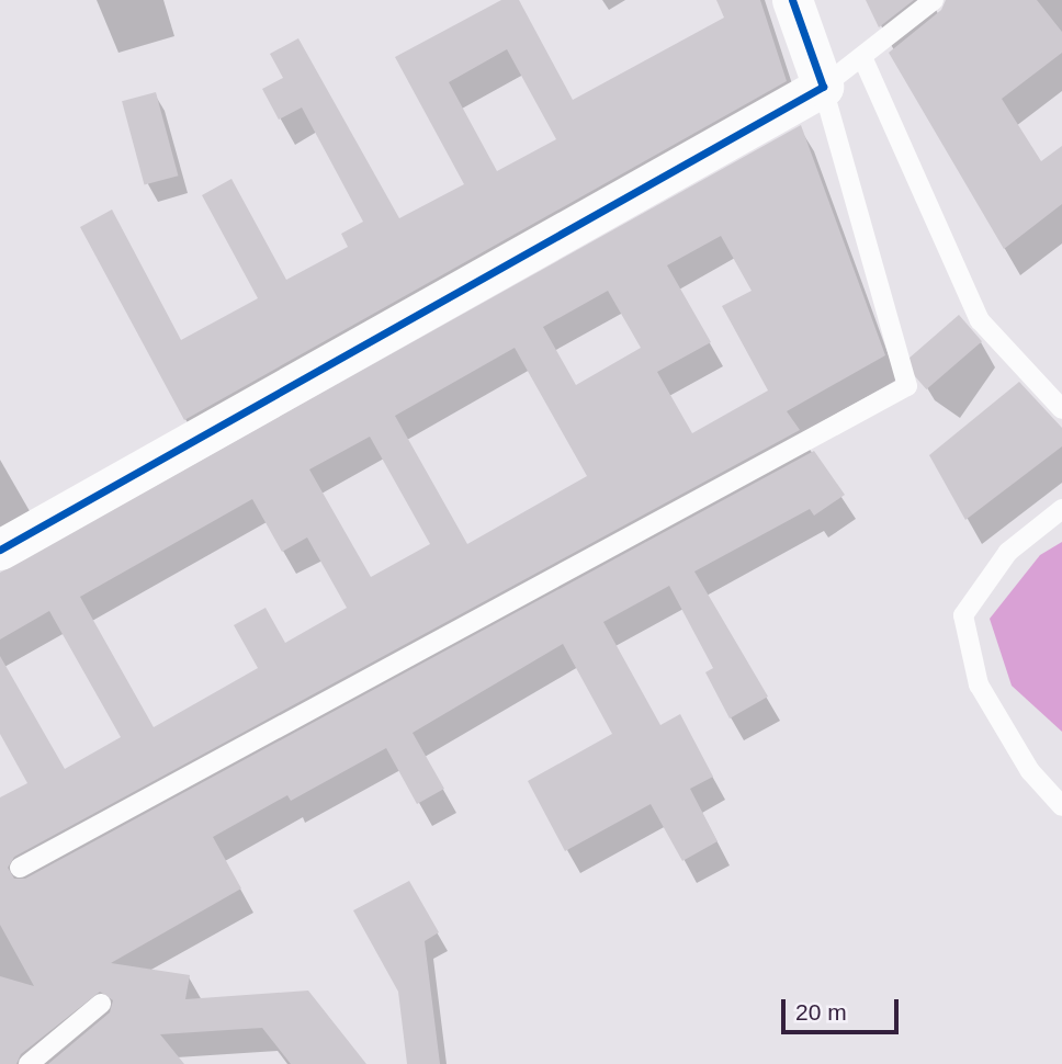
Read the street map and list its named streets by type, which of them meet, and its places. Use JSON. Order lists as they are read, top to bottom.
{
  "scale_bar": "20 m"
}
